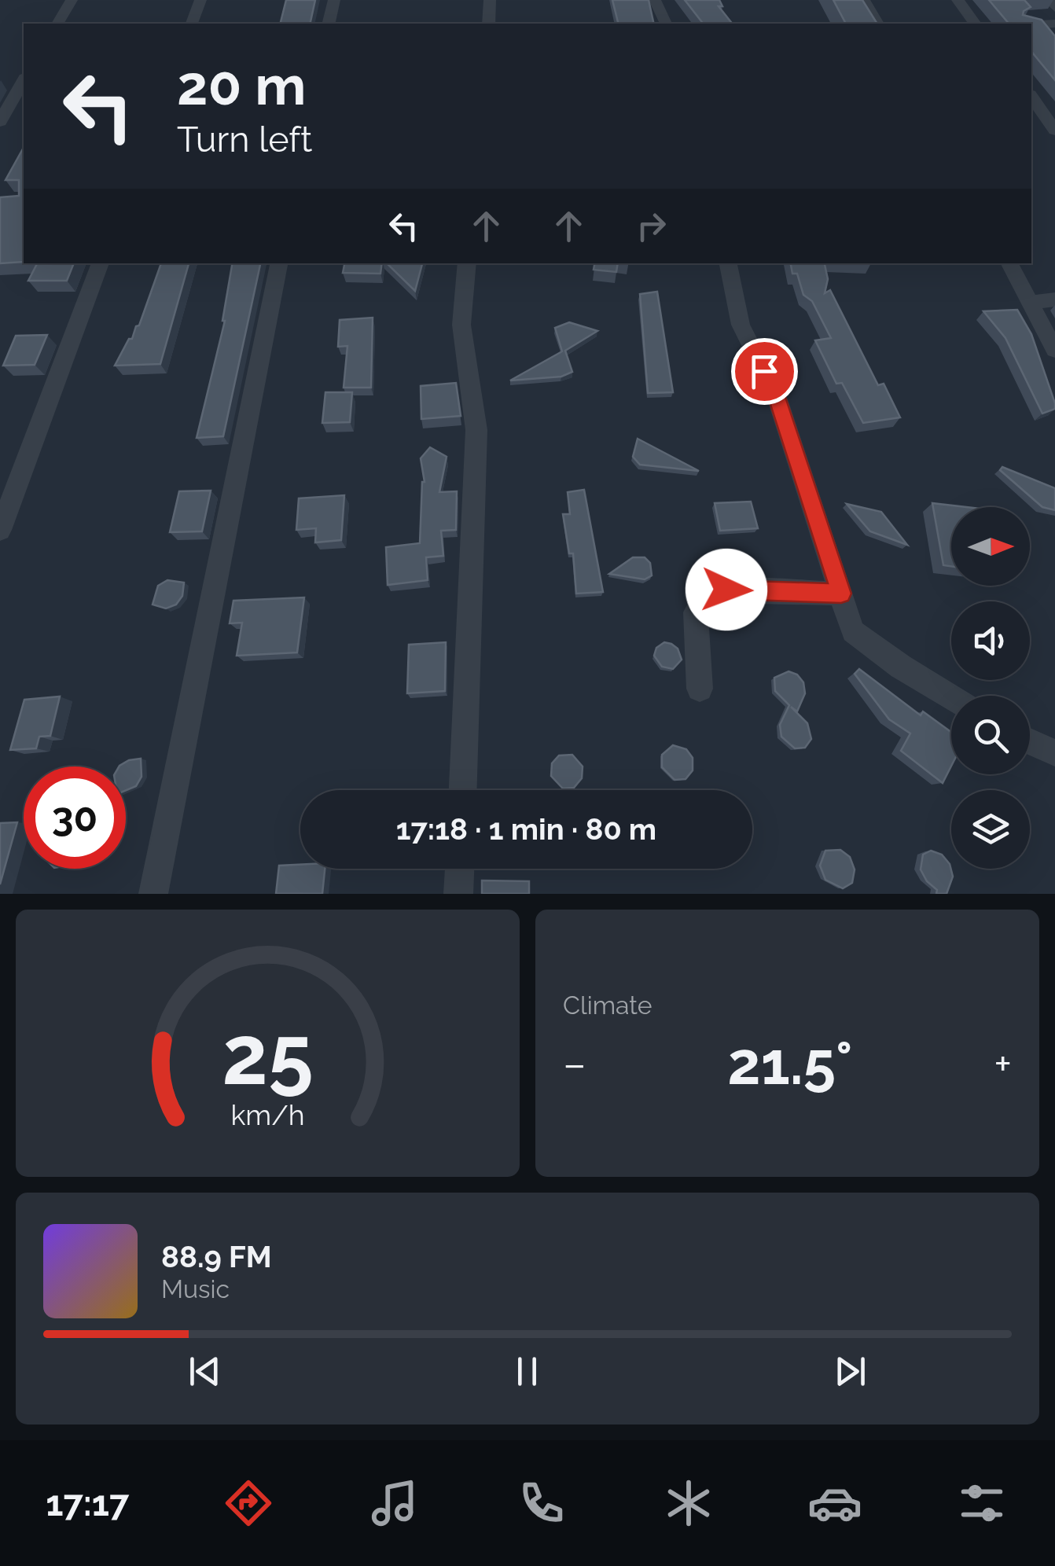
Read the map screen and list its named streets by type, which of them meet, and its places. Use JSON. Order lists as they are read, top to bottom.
{
  "north": "right",
  "page": {
    "turn": ["20 m", "Turn left"],
    "limit": "30",
    "trip": "17:18 · 1 min · 80 m",
    "tile": "Climate",
    "heat": ["−", "21.5°", "+"],
    "song": ["88.9 FM", "Music"],
    "tabs": "17:17",
    "gauge": ["25", "km/h"]
  }
}
